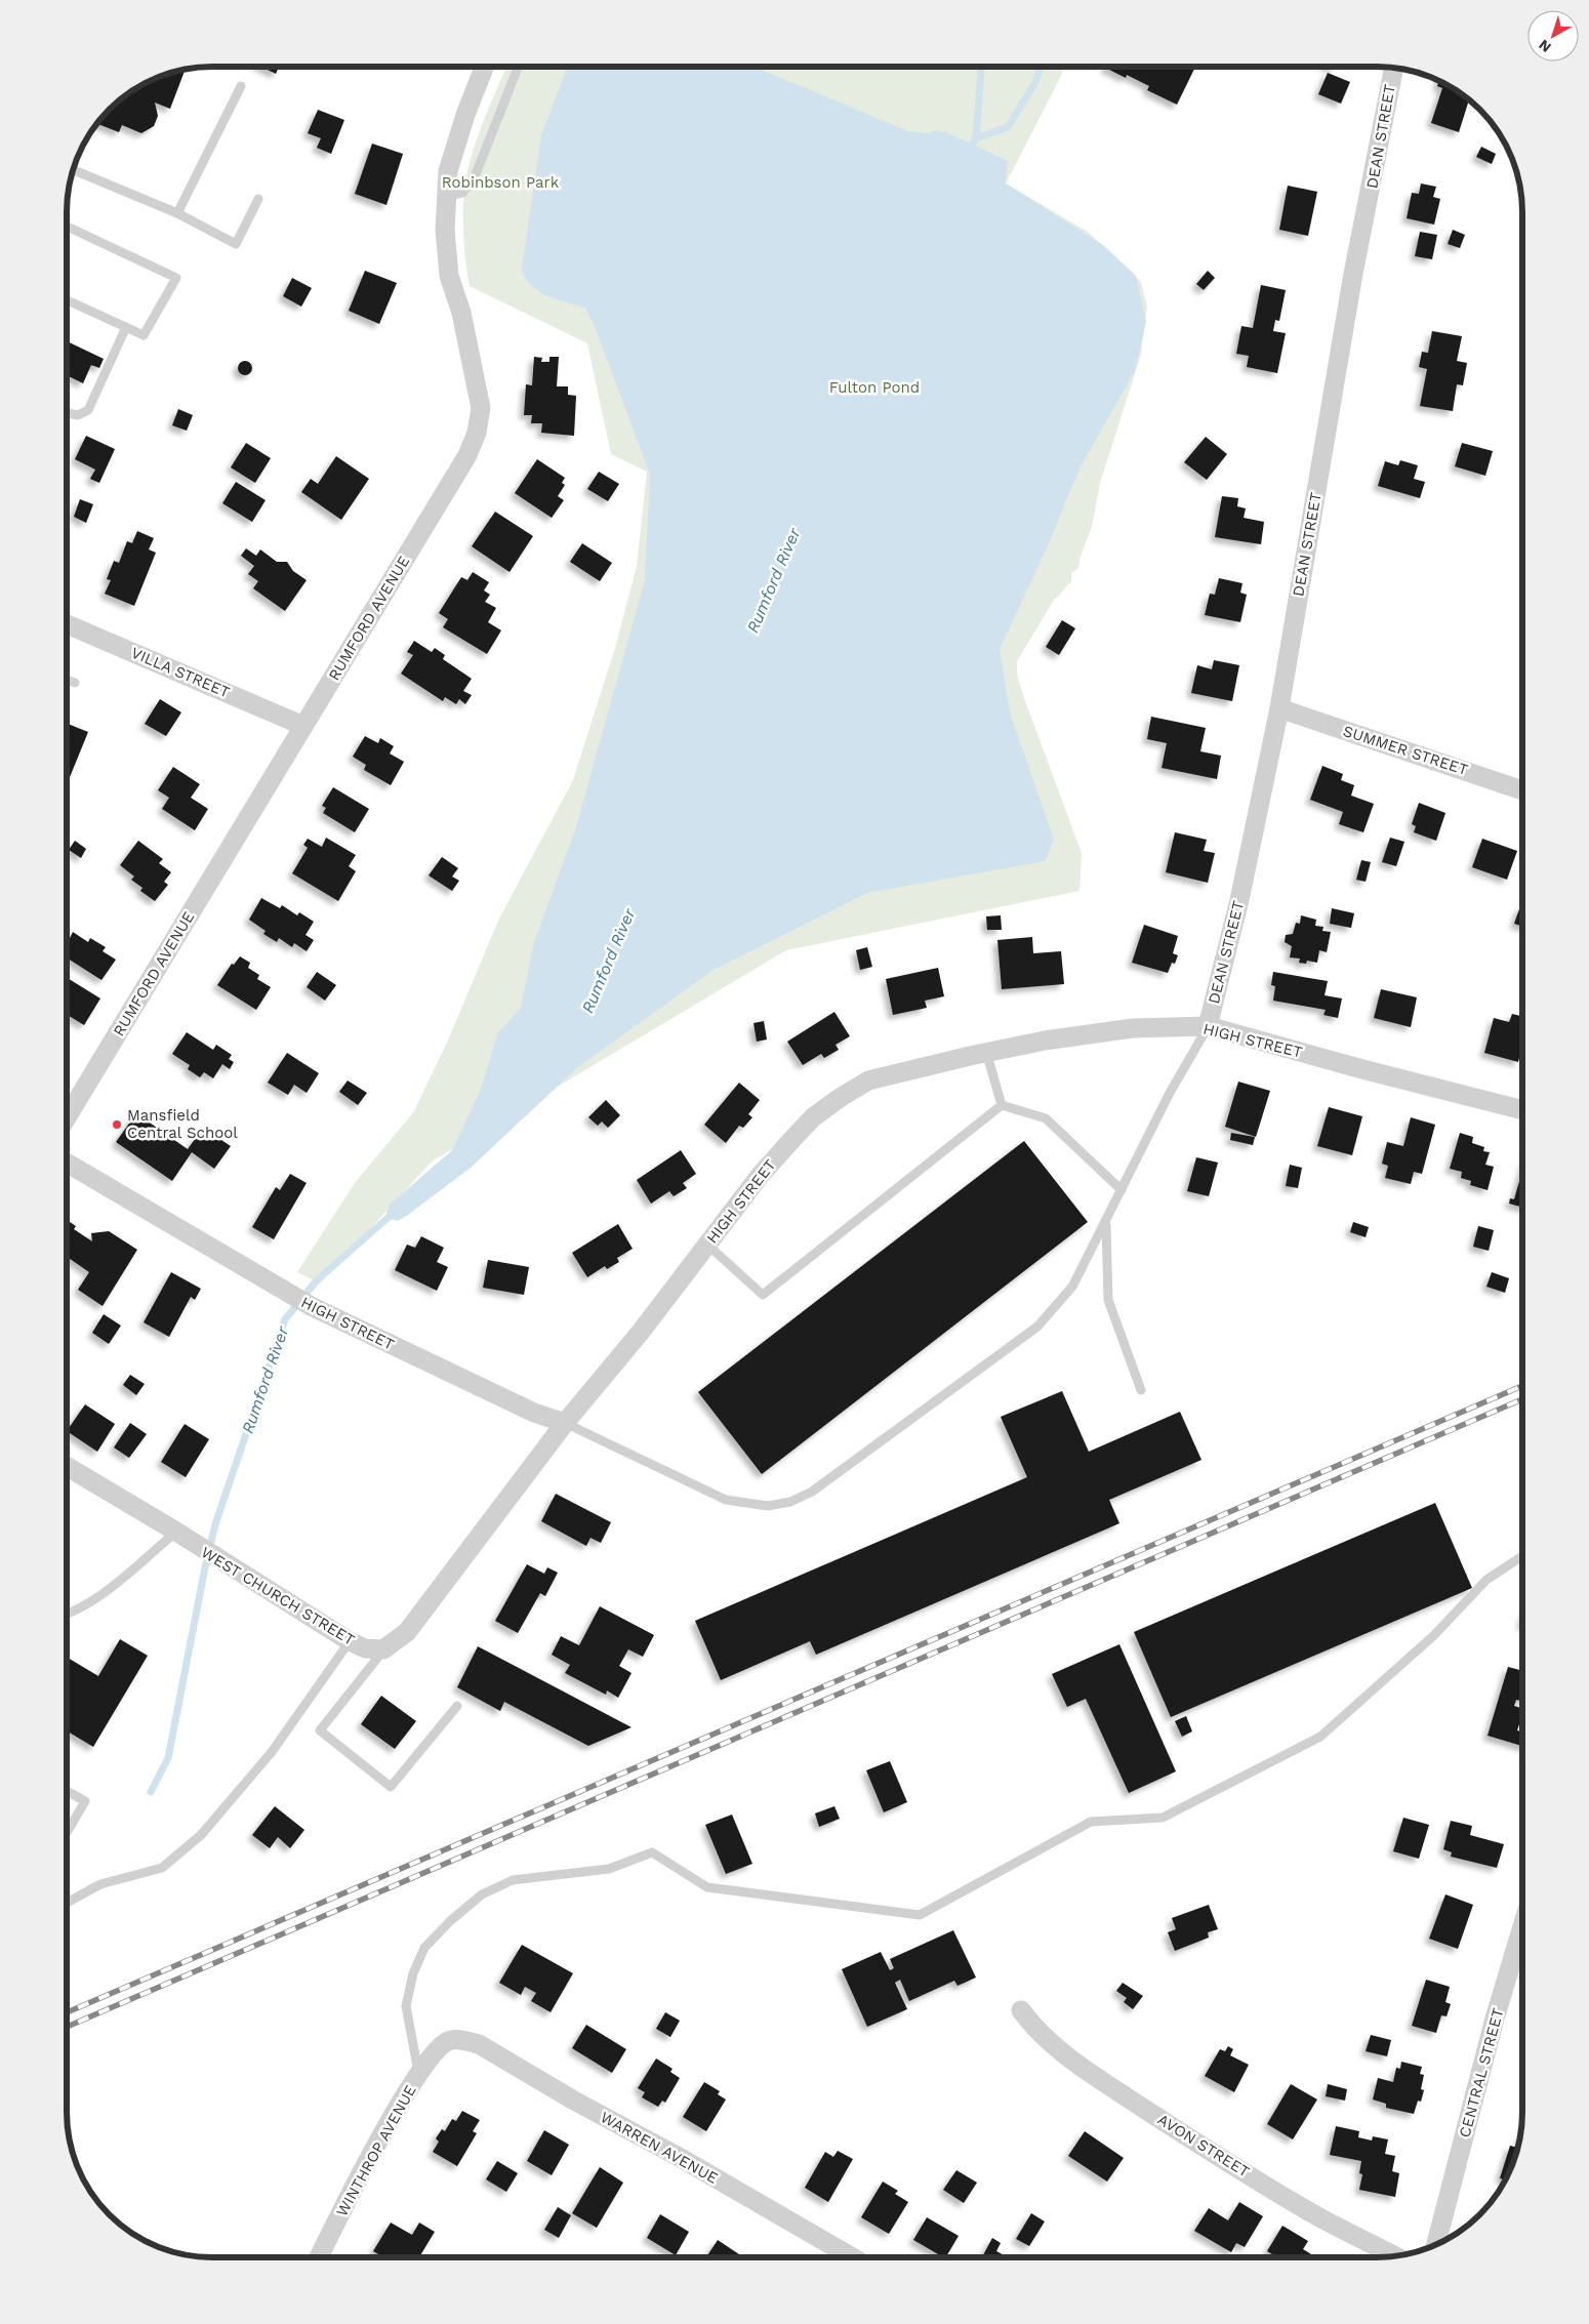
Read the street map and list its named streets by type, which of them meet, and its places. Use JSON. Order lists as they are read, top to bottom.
{
  "streets": {
    "street": [
      "DEAN STREET",
      "RUMFORD AVENUE",
      "VILLA STREET",
      "SUMMER STREET",
      "HIGH STREET",
      "WEST CHURCH STREET",
      "CENTRAL STREET",
      "AVON STREET",
      "WARREN AVENUE",
      "WINTHROP AVENUE"
    ]
  },
  "crossings": [
    ["DEAN STREET", "SUMMER STREET"],
    ["DEAN STREET", "HIGH STREET"],
    ["RUMFORD AVENUE", "VILLA STREET"],
    ["WARREN AVENUE", "WINTHROP AVENUE"]
  ],
  "water": ["Rumford River"],
  "parks": ["Robinbson Park", "Fulton Pond"],
  "places": ["Mansfield Central School"],
  "north": "bottom left"
}
